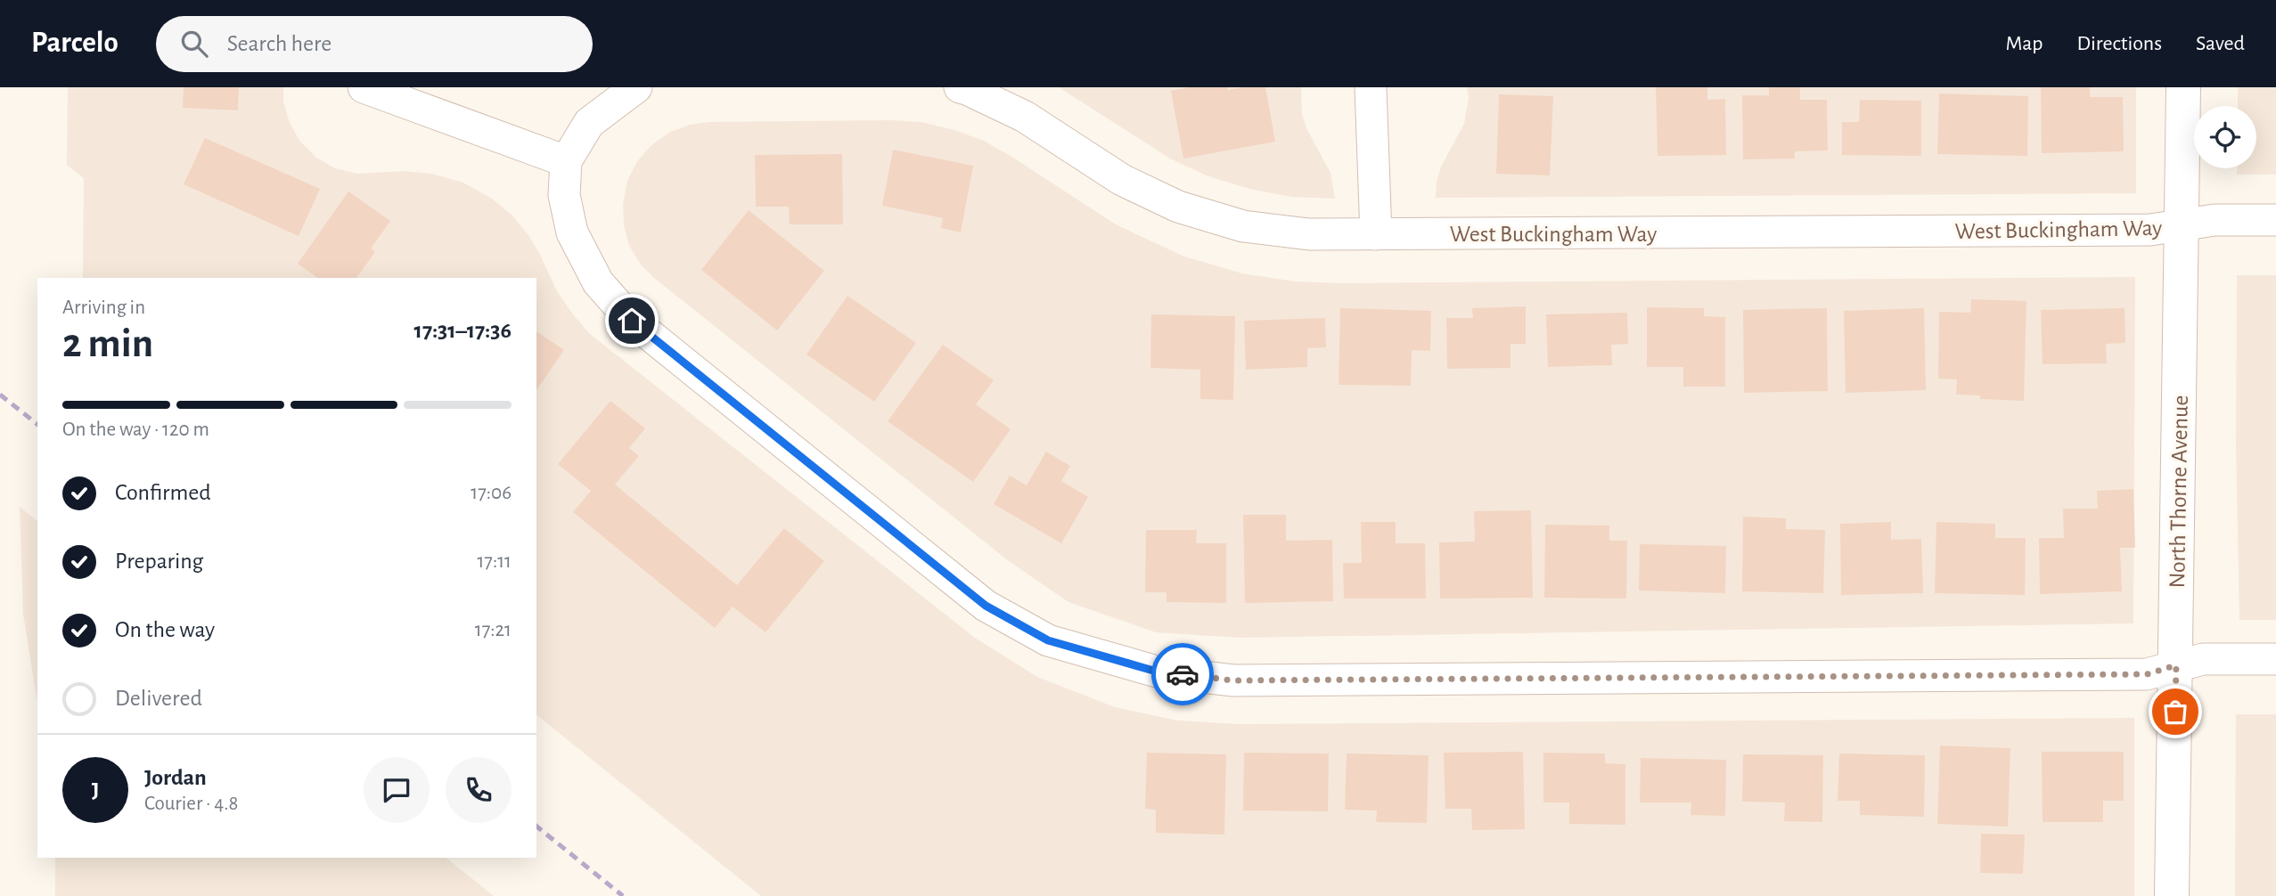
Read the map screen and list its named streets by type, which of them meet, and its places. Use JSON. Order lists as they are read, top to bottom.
{
  "streets": {
    "street": ["West Buckingham Way", "North Thorne Avenue"]
  },
  "crossings": [
    ["West Buckingham Way", "North Thorne Avenue"]
  ],
  "page": {
    "header": "Parcelo",
    "search": "Search here",
    "nav": ["Map", "Directions", "Saved"],
    "heading": ["2 min", "Arriving in", "17:31–17:36"],
    "panel": ["Jordan", "Courier · 4.8"],
    "bar": "On the way · 120 m",
    "list": [
      ["Confirmed", "17:06"],
      ["Preparing", "17:11"],
      ["On the way", "17:21"],
      "Delivered"
    ],
    "round": "J"
  }
}
